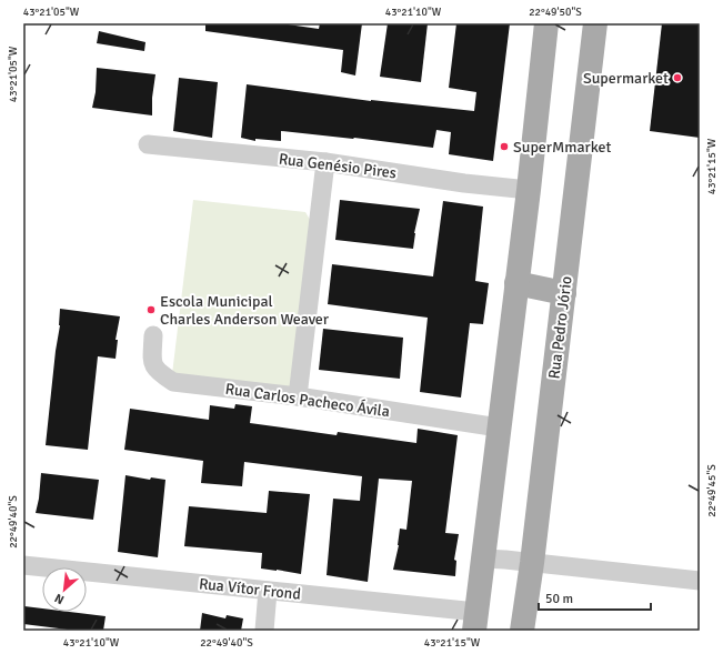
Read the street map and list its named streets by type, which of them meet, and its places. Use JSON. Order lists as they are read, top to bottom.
{
  "streets": {
    "main road": ["Rua Pedro Jório"],
    "street": ["Rua Genésio Pires", "Rua Carlos Pacheco Ávila", "Rua Vítor Frond"]
  },
  "places": ["Supermarket", "SuperMmarket", "Escola Municipal Charles Anderson Weaver"],
  "scale_bar": "50 m",
  "north": "bottom left",
  "coordinates": [
    "43°21'05\"W",
    "43°21'10\"W",
    "22°49'50\"S",
    "43°21'15\"W",
    "22°49'45\"S",
    "22°49'40\"S"
  ]
}
